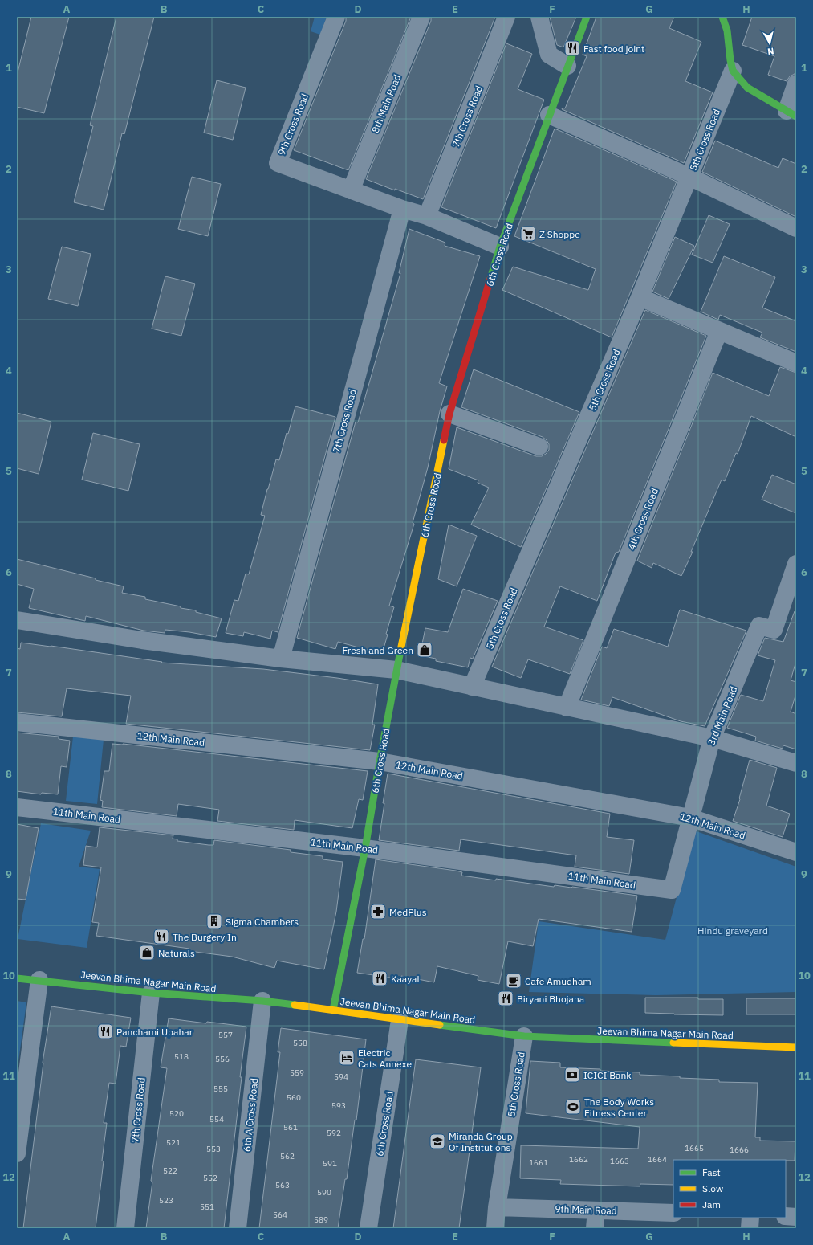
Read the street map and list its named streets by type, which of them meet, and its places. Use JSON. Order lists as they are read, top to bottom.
{
  "streets": {
    "street": [
      "8th Main Road",
      "7th Cross Road",
      "9th Cross Road",
      "5th Cross Road",
      "6th Cross Road",
      "4th Cross Road",
      "3rd Main Road",
      "12th Main Road",
      "11th Main Road",
      "Jeevan Bhima Nagar Main Road",
      "6th A Cross Road",
      "9th Main Road"
    ]
  },
  "crossings": [
    ["8th Main Road", "9th Cross Road"],
    ["7th Cross Road", "9th Cross Road"],
    ["7th Cross Road", "Jeevan Bhima Nagar Main Road"],
    ["5th Cross Road", "Jeevan Bhima Nagar Main Road"],
    ["5th Cross Road", "9th Main Road"],
    ["6th Cross Road", "12th Main Road"],
    ["6th Cross Road", "11th Main Road"],
    ["6th Cross Road", "Jeevan Bhima Nagar Main Road"],
    ["3rd Main Road", "12th Main Road"],
    ["3rd Main Road", "11th Main Road"],
    ["Jeevan Bhima Nagar Main Road", "6th A Cross Road"]
  ],
  "parks": ["Hindu graveyard"],
  "places": {
    "restaurant": [
      "Fast food joint",
      "The Burgery In",
      "Kaayal",
      "Biryani Bhojana",
      "Panchami Upahar"
    ],
    "supermarket": ["Z Shoppe"],
    "shop": ["Fresh and Green", "Naturals"],
    "pharmacy": ["MedPlus"],
    "building": ["Sigma Chambers"],
    "cafe": ["Cafe Amudham"],
    "hotel": ["Electric Cats Annexe"],
    "bank": ["ICICI Bank"],
    "sports": ["The Body Works Fitness Center"],
    "school or university": ["Miranda Group Of Institutions"]
  },
  "house_numbers": [
    "557",
    "558",
    "518",
    "556",
    "559",
    "594",
    "555",
    "560",
    "593",
    "520",
    "554",
    "561",
    "592",
    "521",
    "1665",
    "553",
    "1666",
    "562",
    "1662",
    "1664",
    "1663",
    "1661",
    "591",
    "522",
    "552",
    "563",
    "590",
    "523",
    "551",
    "564",
    "589"
  ],
  "legend": ["Fast", "Slow", "Jam"],
  "north": "bottom",
  "grid": {
    "columns": [
      "A",
      "B",
      "C",
      "D",
      "E",
      "F",
      "G",
      "H"
    ],
    "rows": [
      "1",
      "2",
      "3",
      "4",
      "5",
      "6",
      "7",
      "8",
      "9",
      "10",
      "11",
      "12"
    ]
  }
}
